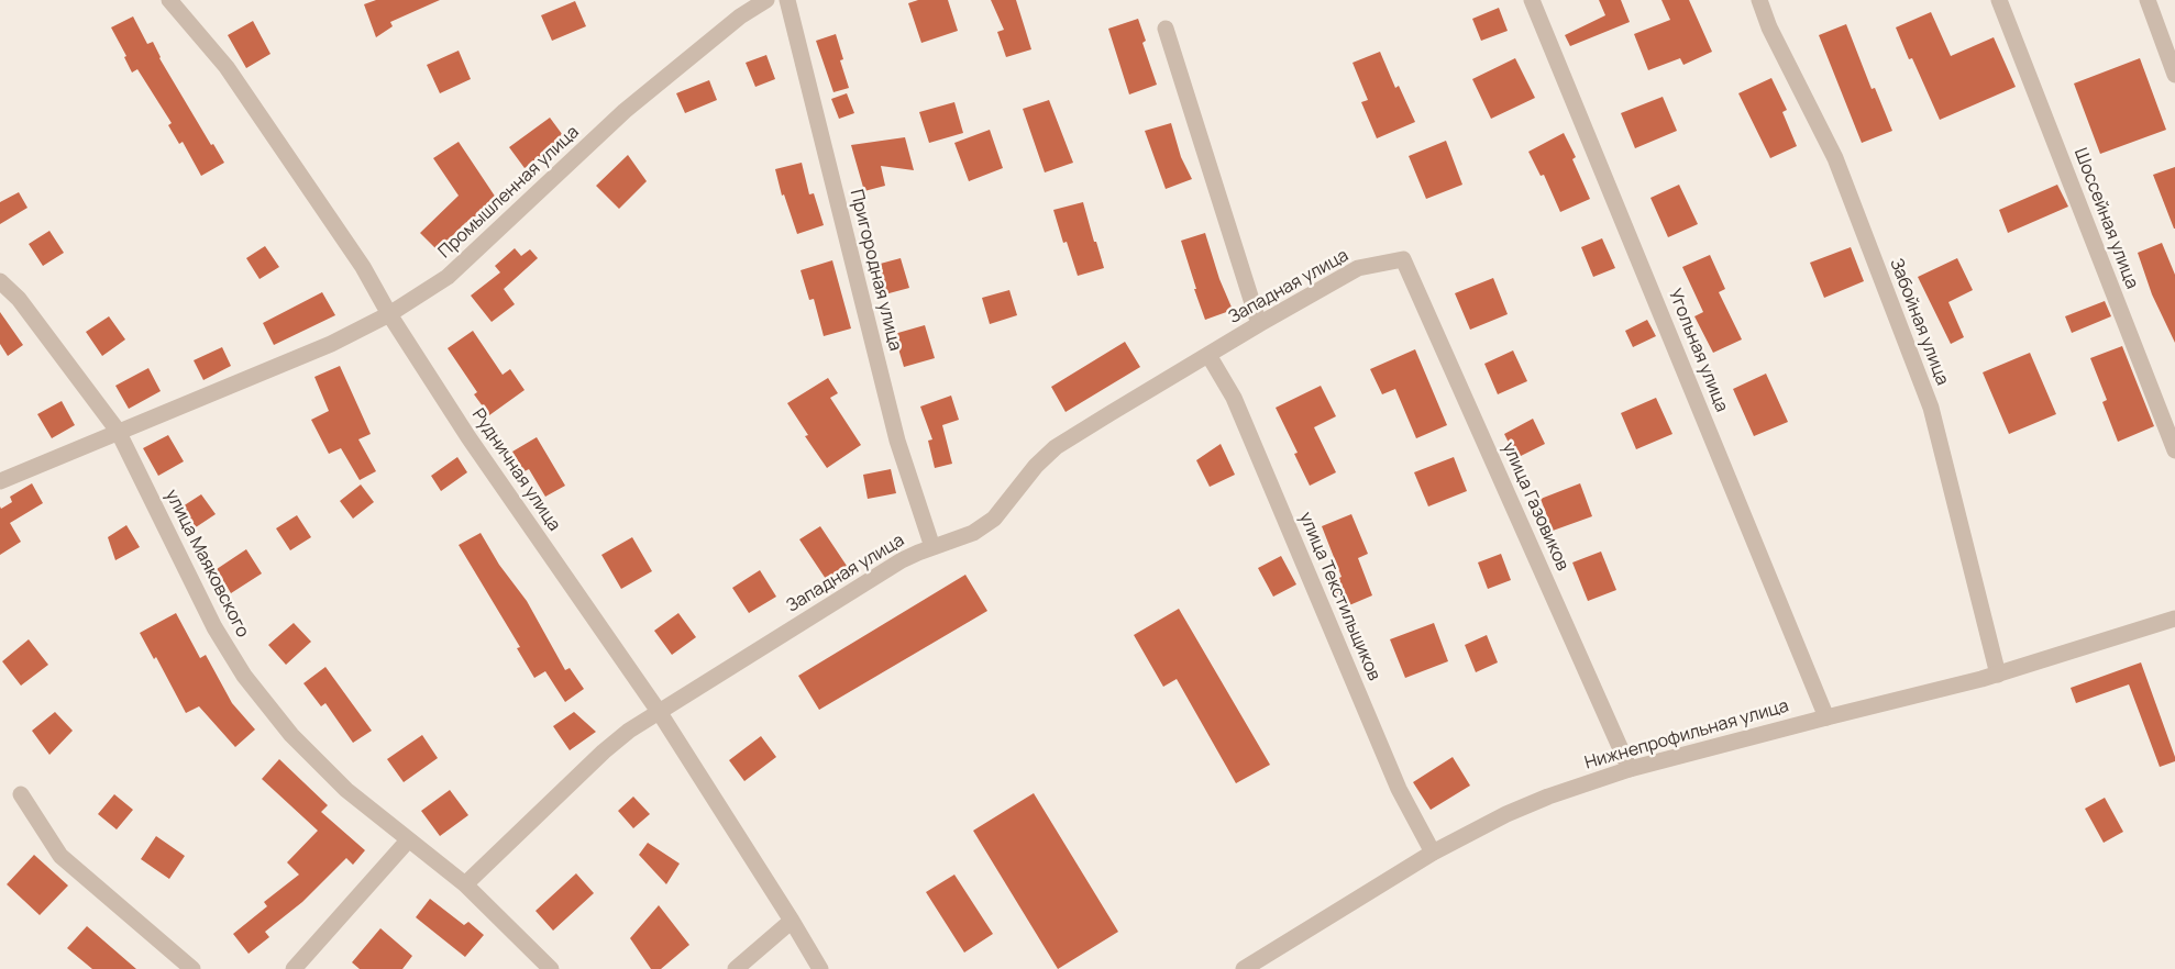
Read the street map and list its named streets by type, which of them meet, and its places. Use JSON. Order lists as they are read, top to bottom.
{
  "streets": {
    "street": [
      "Промышленная улица",
      "Шоссейная улица",
      "Пригородная улица",
      "Западная улица",
      "Забойная улица",
      "Угольная улица",
      "Рудничная улица",
      "улица Газовиков",
      "улица Маяковского",
      "улица Текстильщиков",
      "Нижнепрофильная улица"
    ]
  },
  "crossings": [
    ["Промышленная улица", "Рудничная улица"],
    ["Промышленная улица", "улица Маяковского"],
    ["Пригородная улица", "Западная улица"],
    ["Западная улица", "Рудничная улица"],
    ["Западная улица", "улица Газовиков"],
    ["Западная улица", "улица Маяковского"],
    ["Западная улица", "улица Текстильщиков"],
    ["Забойная улица", "Нижнепрофильная улица"],
    ["Угольная улица", "Нижнепрофильная улица"],
    ["улица Газовиков", "Нижнепрофильная улица"],
    ["улица Текстильщиков", "Нижнепрофильная улица"]
  ]
}
